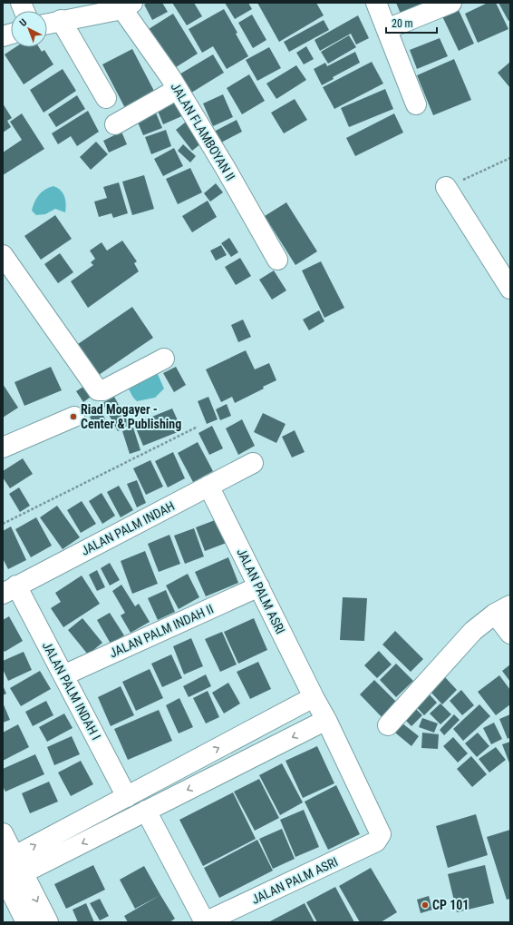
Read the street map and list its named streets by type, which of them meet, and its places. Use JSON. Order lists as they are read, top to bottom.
{
  "streets": {
    "street": [
      "JALAN FLAMBOYAN II",
      "JALAN PALM INDAH",
      "JALAN PALM ASRI",
      "JALAN PALM INDAH II",
      "JALAN PALM INDAH I"
    ]
  },
  "crossings": [
    ["JALAN PALM INDAH", "JALAN PALM ASRI"],
    ["JALAN PALM INDAH", "JALAN PALM INDAH I"],
    ["JALAN PALM ASRI", "JALAN PALM INDAH II"],
    ["JALAN PALM INDAH II", "JALAN PALM INDAH I"]
  ],
  "places": ["Riad Mogayer - Center & Publishing", "CP 101"],
  "scale_bar": "20 m",
  "north": "top left"
}
